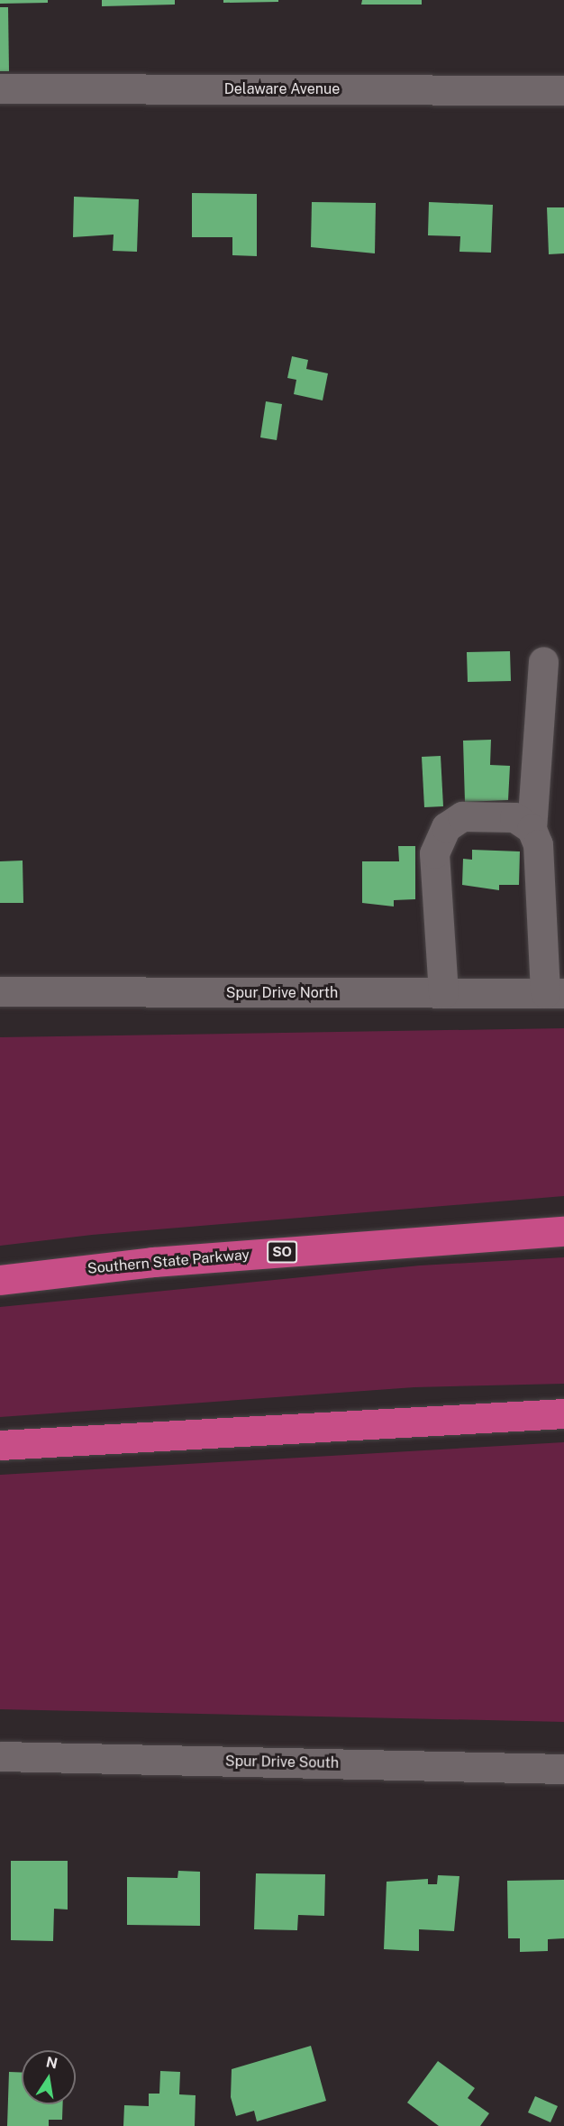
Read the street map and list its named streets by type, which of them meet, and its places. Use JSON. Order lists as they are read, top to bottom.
{
  "streets": {
    "highway": ["SO", "Southern State Parkway"],
    "street": ["Delaware Avenue", "Spur Drive North", "Spur Drive South"]
  },
  "north": "top"
}
